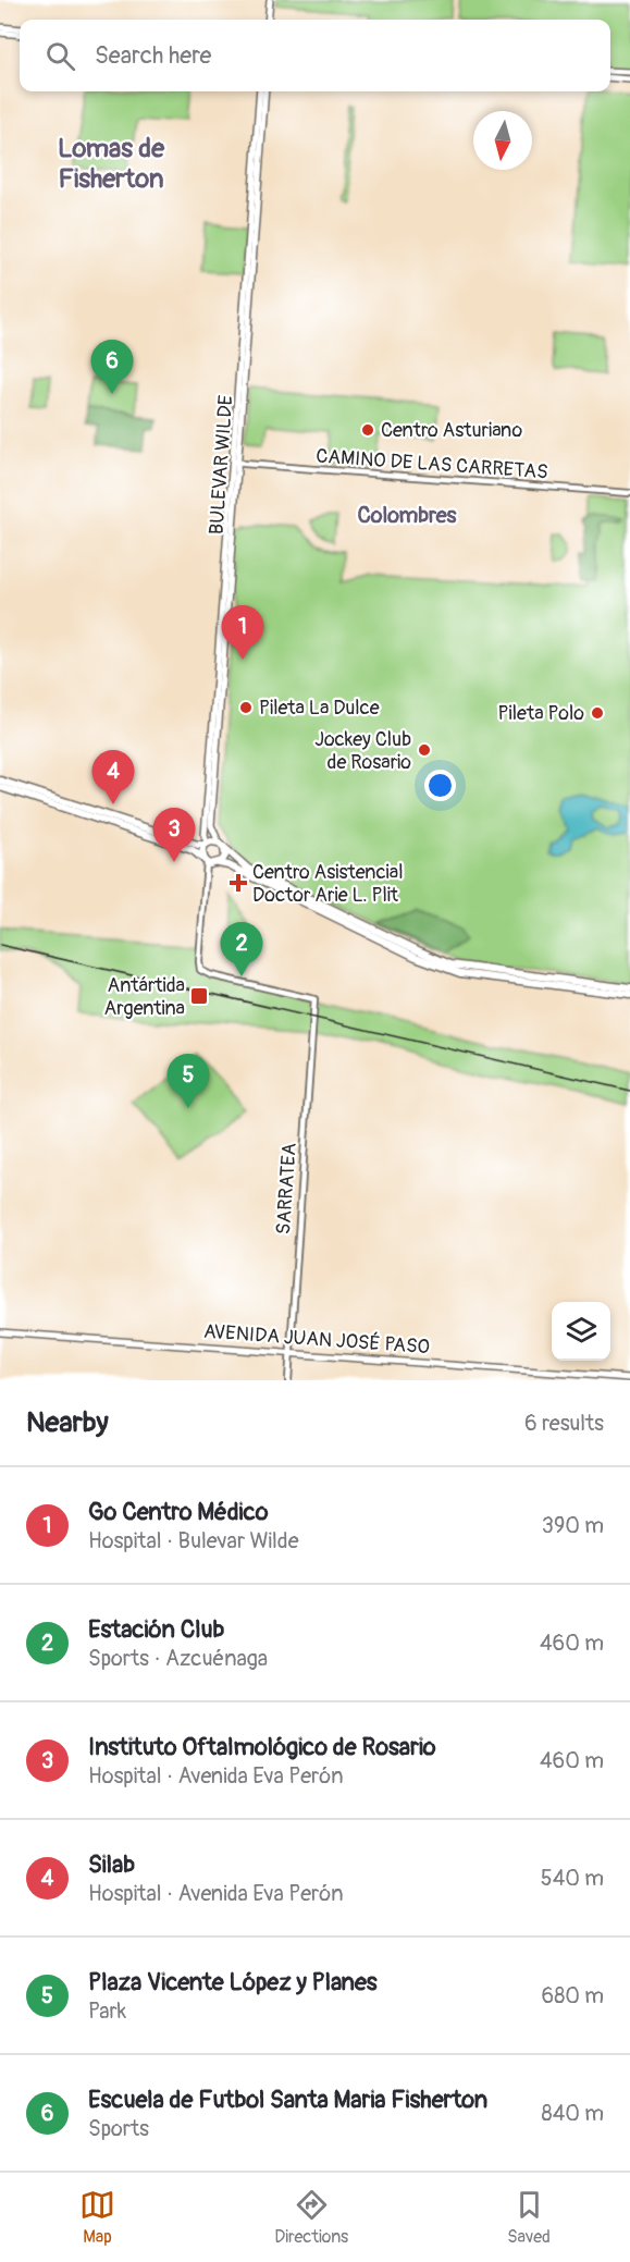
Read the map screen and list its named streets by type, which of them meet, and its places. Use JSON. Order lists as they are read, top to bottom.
{
  "streets": {
    "main road": ["BULEVAR WILDE", "AVENIDA JUAN JOSÉ PASO"],
    "street": ["CAMINO DE LAS CARRETAS", "SARRATEA"]
  },
  "crossings": [
    ["CAMINO DE LAS CARRETAS", "BULEVAR WILDE"],
    ["SARRATEA", "AVENIDA JUAN JOSÉ PASO"]
  ],
  "districts": ["Lomas de Fisherton", "Colombres"],
  "places": {
    "other": [
      "Centro Asturiano",
      "Pileta La Dulce",
      "Pileta Polo",
      "Jockey Club de Rosario"
    ],
    "health": ["Centro Asistencial Doctor Arie L. Plit"],
    "transit": ["Antártida Argentina"]
  },
  "north": "bottom",
  "page": {
    "search": "Search here",
    "pins": [
      "6",
      "1",
      "4",
      "3",
      "2",
      "5"
    ],
    "heading": ["Nearby", "6 results"],
    "list": [
      {
        "mark": "1",
        "name": "Go Centro Médico",
        "note": "Hospital · Bulevar Wilde",
        "value": "390 m"
      },
      {
        "mark": "2",
        "name": "Estación Club",
        "note": "Sports · Azcuénaga",
        "value": "460 m"
      },
      {
        "mark": "3",
        "name": "Instituto Oftalmológico de Rosario",
        "note": "Hospital · Avenida Eva Perón",
        "value": "460 m"
      },
      {
        "mark": "4",
        "name": "Silab",
        "note": "Hospital · Avenida Eva Perón",
        "value": "540 m"
      },
      {
        "mark": "5",
        "name": "Plaza Vicente López y Planes",
        "note": "Park",
        "value": "680 m"
      },
      {
        "mark": "6",
        "name": "Escuela de Futbol Santa Maria Fisherton",
        "note": "Sports",
        "value": "840 m"
      }
    ],
    "nav": ["Map", "Directions", "Saved"]
  }
}
